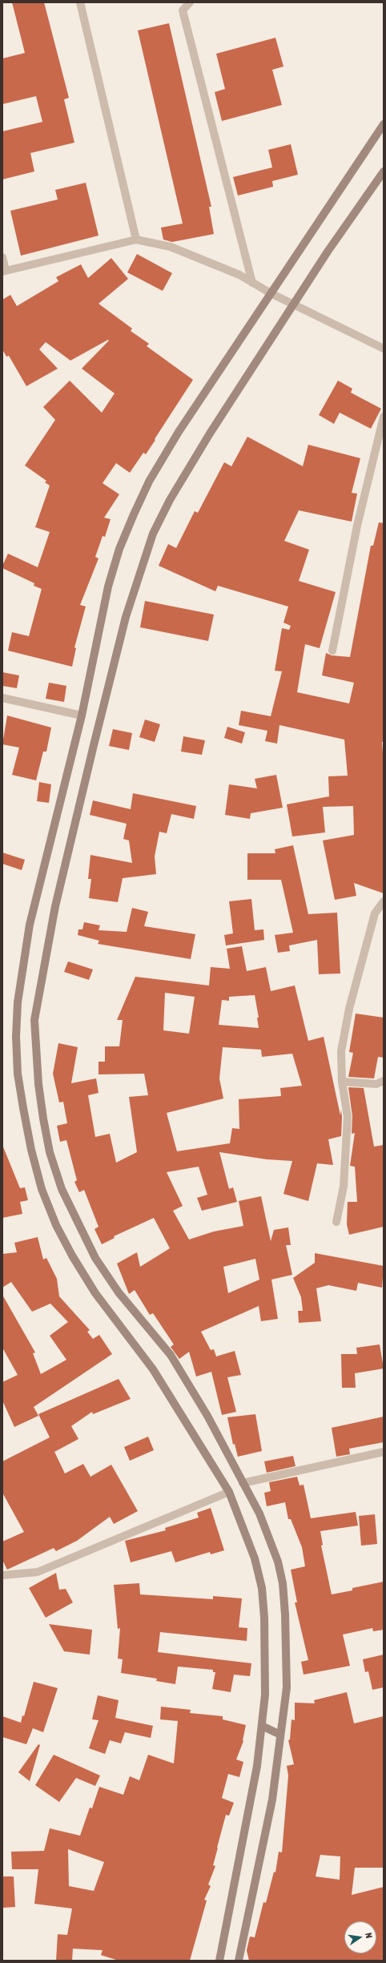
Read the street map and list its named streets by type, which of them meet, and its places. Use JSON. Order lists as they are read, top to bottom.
{
  "north": "right"
}
